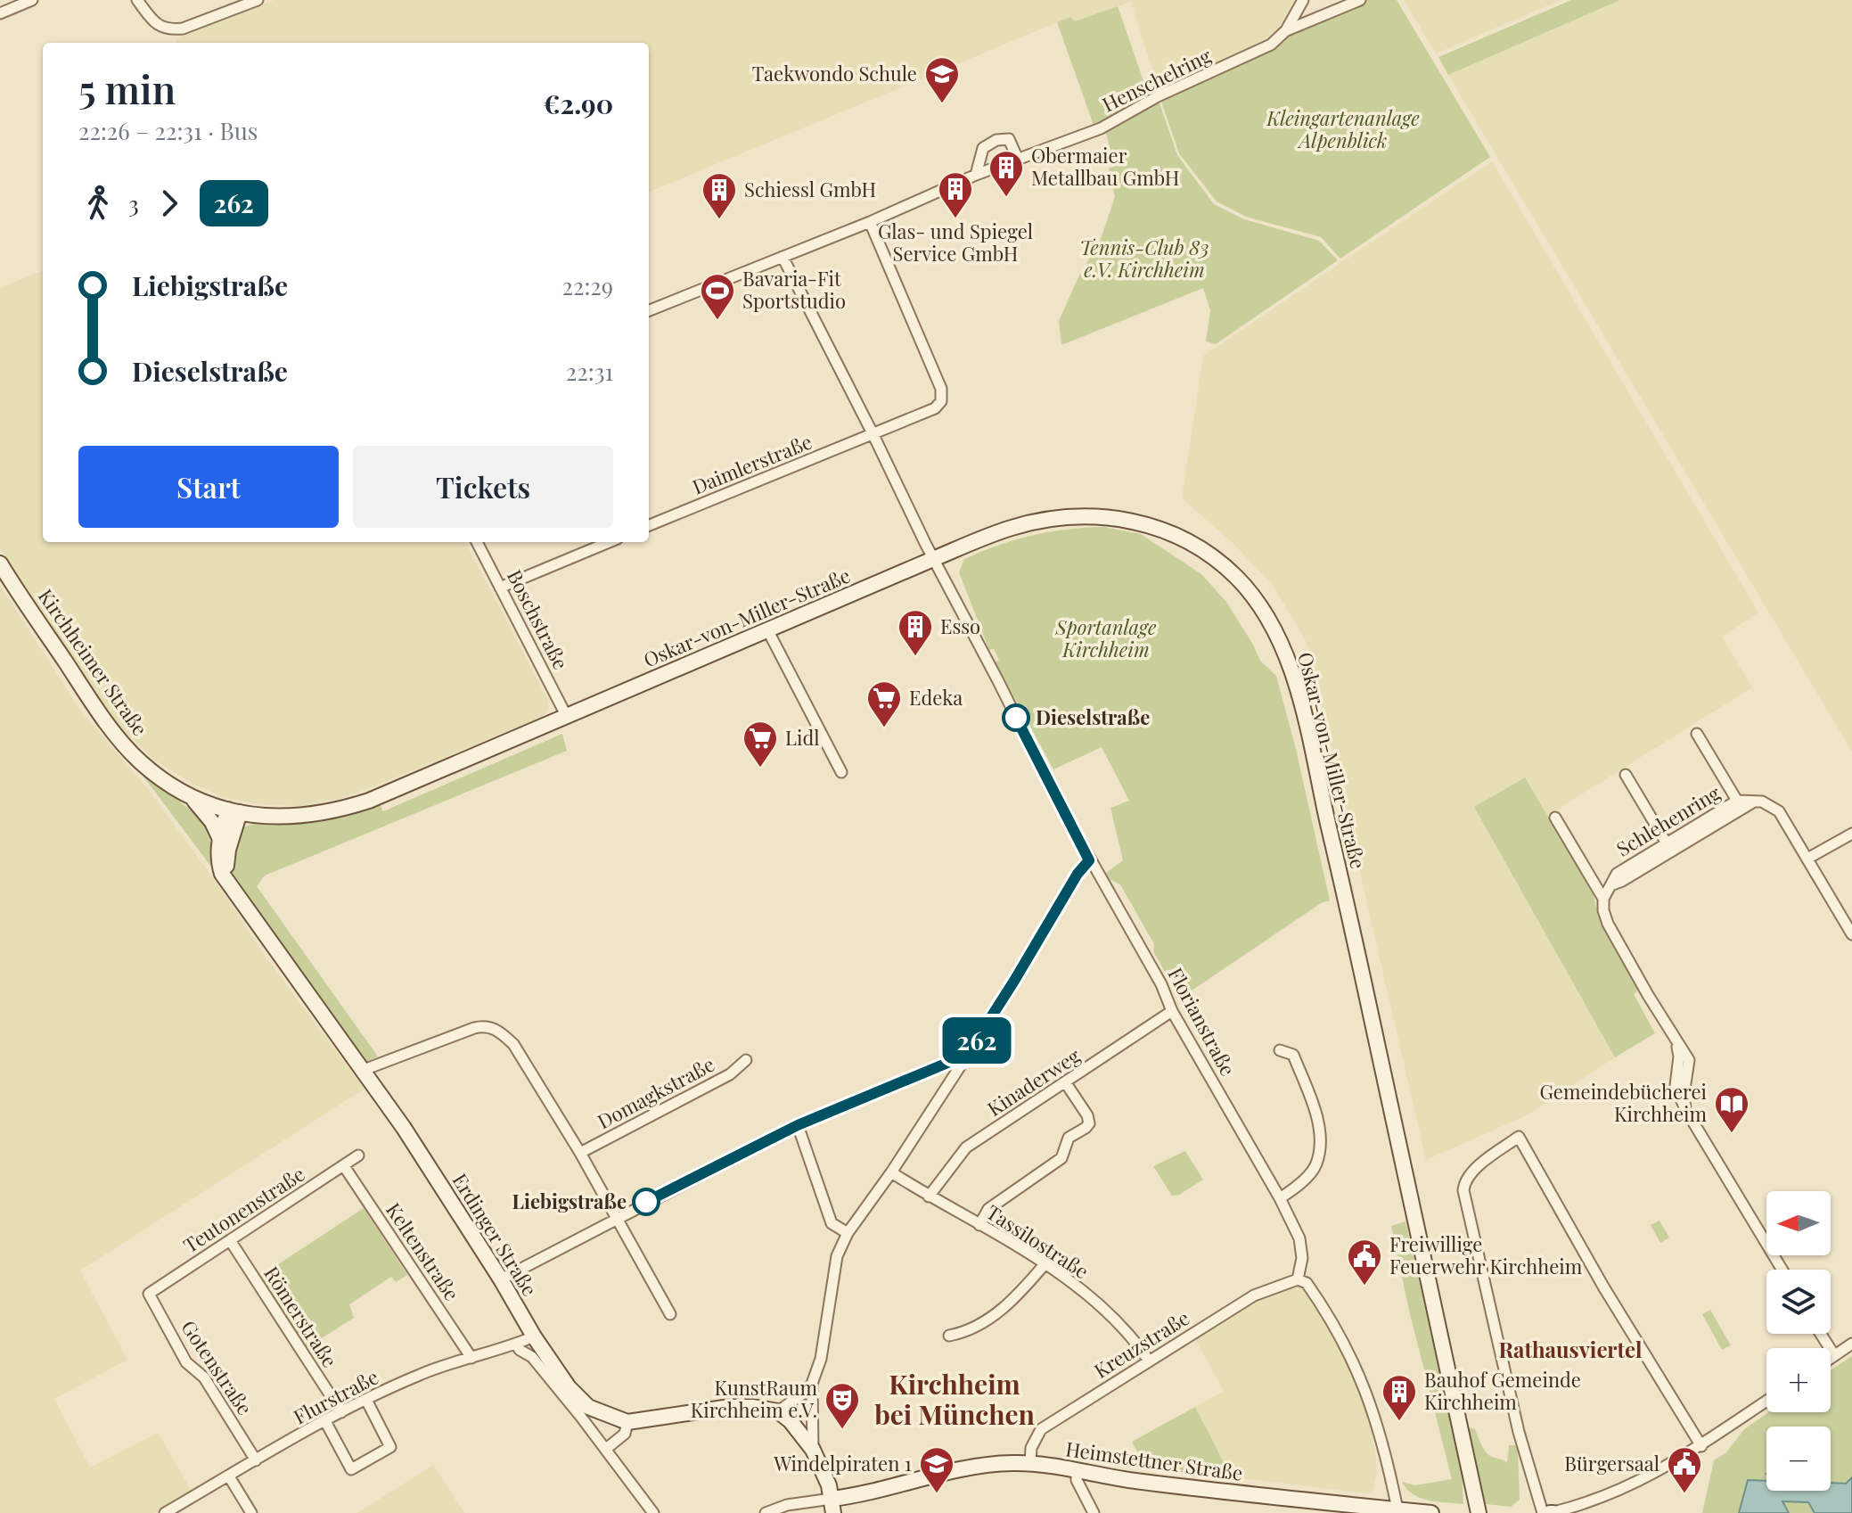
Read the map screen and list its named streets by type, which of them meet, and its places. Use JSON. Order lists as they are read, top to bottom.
{
  "streets": {
    "main road": [
      "Oskar-von-Miller-Straße",
      "Kirchheimer Straße",
      "Erdinger Straße",
      "Heimstettner Straße"
    ],
    "street": [
      "Henschelring",
      "Daimlerstraße",
      "Boschstraße",
      "Schlehenring",
      "Florianstraße",
      "Kinaderweg",
      "Domagkstraße",
      "Teutonenstraße",
      "Tassilostraße",
      "Keltenstraße",
      "Römerstraße",
      "Kreuzstraße",
      "Gotenstraße",
      "Flurstraße"
    ]
  },
  "crossings": [
    ["Oskar-von-Miller-Straße", "Boschstraße"],
    ["Oskar-von-Miller-Straße", "Kirchheimer Straße"],
    ["Oskar-von-Miller-Straße", "Florianstraße"],
    ["Oskar-von-Miller-Straße", "Erdinger Straße"],
    ["Kirchheimer Straße", "Erdinger Straße"],
    ["Florianstraße", "Kinaderweg"],
    ["Florianstraße", "Kreuzstraße"],
    ["Kinaderweg", "Tassilostraße"],
    ["Teutonenstraße", "Keltenstraße"],
    ["Teutonenstraße", "Römerstraße"],
    ["Teutonenstraße", "Gotenstraße"],
    ["Erdinger Straße", "Flurstraße"],
    ["Tassilostraße", "Kreuzstraße"],
    ["Keltenstraße", "Flurstraße"],
    ["Römerstraße", "Flurstraße"],
    ["Kreuzstraße", "Heimstettner Straße"],
    ["Gotenstraße", "Flurstraße"]
  ],
  "districts": ["Rathausviertel", "Kirchheim bei München"],
  "parks": ["Kleingartenanlage Alpenblick", "Tennis-Club 83 e.V. Kirchheim", "Sportanlage Kirchheim"],
  "places": {
    "school or university": ["Taekwondo Schule", "Windelpiraten 1"],
    "building": [
      "Obermaier Metallbau GmbH",
      "Glas- und Spiegel Service GmbH",
      "Schiessl GmbH",
      "Esso",
      "Bauhof Gemeinde Kirchheim"
    ],
    "sports": ["Bavaria-Fit Sportstudio"],
    "other": ["Dieselstraße", "Liebigstraße"],
    "supermarket": ["Edeka", "Lidl"],
    "library": ["Gemeindebücherei Kirchheim"],
    "public building": ["Freiwillige Feuerwehr Kirchheim", "Bürgersaal"],
    "theatre": ["KunstRaum Kirchheim e.V."]
  },
  "lines": ["bus line 262"],
  "north": "left",
  "page": {
    "on_map": "262",
    "heading": ["5 min", "22:26 – 22:31 · Bus", "€2.90"],
    "legs": ["3", "262"],
    "list": [
      {
        "name": "Liebigstraße",
        "value": "22:29"
      },
      {
        "name": "Dieselstraße",
        "value": "22:31"
      }
    ],
    "buttons": ["Start", "Tickets"],
    "map_buttons": ["+", "−"]
  }
}
